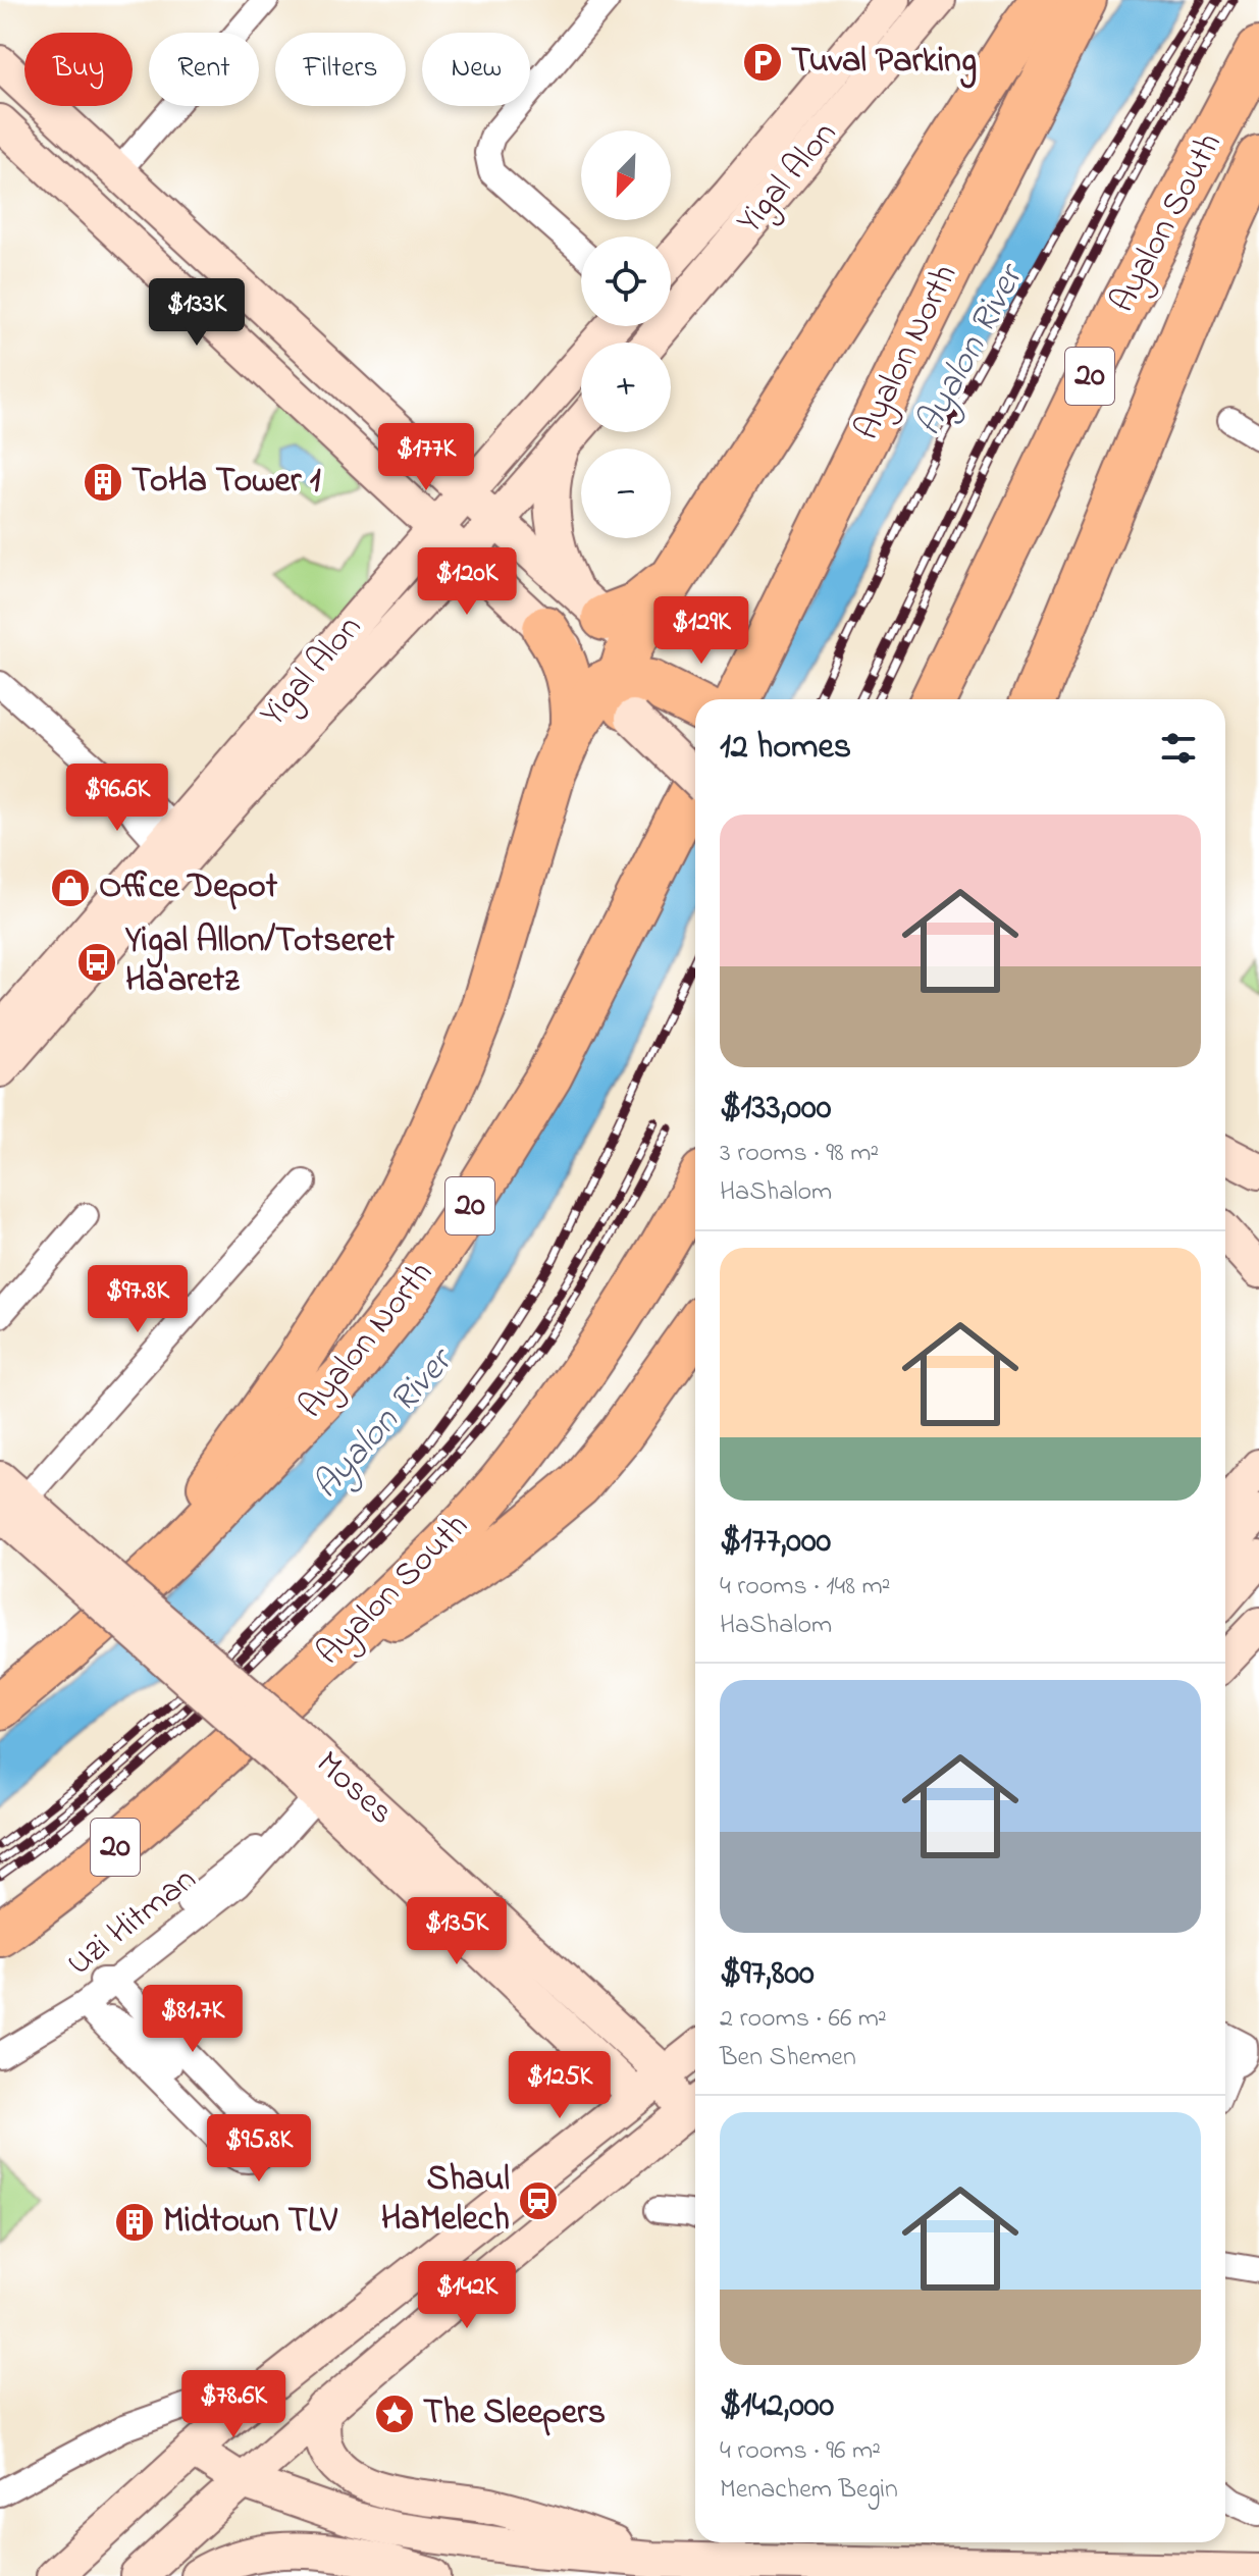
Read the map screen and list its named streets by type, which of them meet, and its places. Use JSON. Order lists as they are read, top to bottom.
{
  "streets": {
    "highway": ["Ayalon South", "Ayalon North", "20"],
    "street": ["Yigal Alon", "Moses", "Uzi Hitman"]
  },
  "crossings": [
    ["Moses", "Uzi Hitman"]
  ],
  "water": ["Ayalon River"],
  "places": {
    "parking": ["Tuval Parking"],
    "building": ["ToHa Tower 1", "Midtown TLV"],
    "shop": ["Office Depot"],
    "bus stop": ["Yigal Allon/Totseret Ha'aretz"],
    "station": ["Shaul HaMelech"],
    "place": ["The Sleepers"]
  },
  "north": "bottom left",
  "page": {
    "chip": [
      "Buy",
      "Rent",
      "Filters",
      "New"
    ],
    "map_buttons": ["+", "−"],
    "price": [
      "$133K",
      "$177K",
      "$120K",
      "$129K",
      "$96.6K",
      "$97.8K",
      "$135K",
      "$81.7K",
      "$125K",
      "$95.8K",
      "$142K",
      "$78.6K"
    ],
    "heading": "12 homes",
    "list": [
      {
        "name": "$133,000",
        "note": "3 rooms · 98 m² · HaShalom"
      },
      {
        "name": "$177,000",
        "note": "4 rooms · 148 m² · HaShalom"
      },
      {
        "name": "$97,800",
        "note": "2 rooms · 66 m² · Ben Shemen"
      },
      {
        "name": "$142,000",
        "note": "4 rooms · 96 m² · Menachem Begin"
      }
    ]
  }
}
